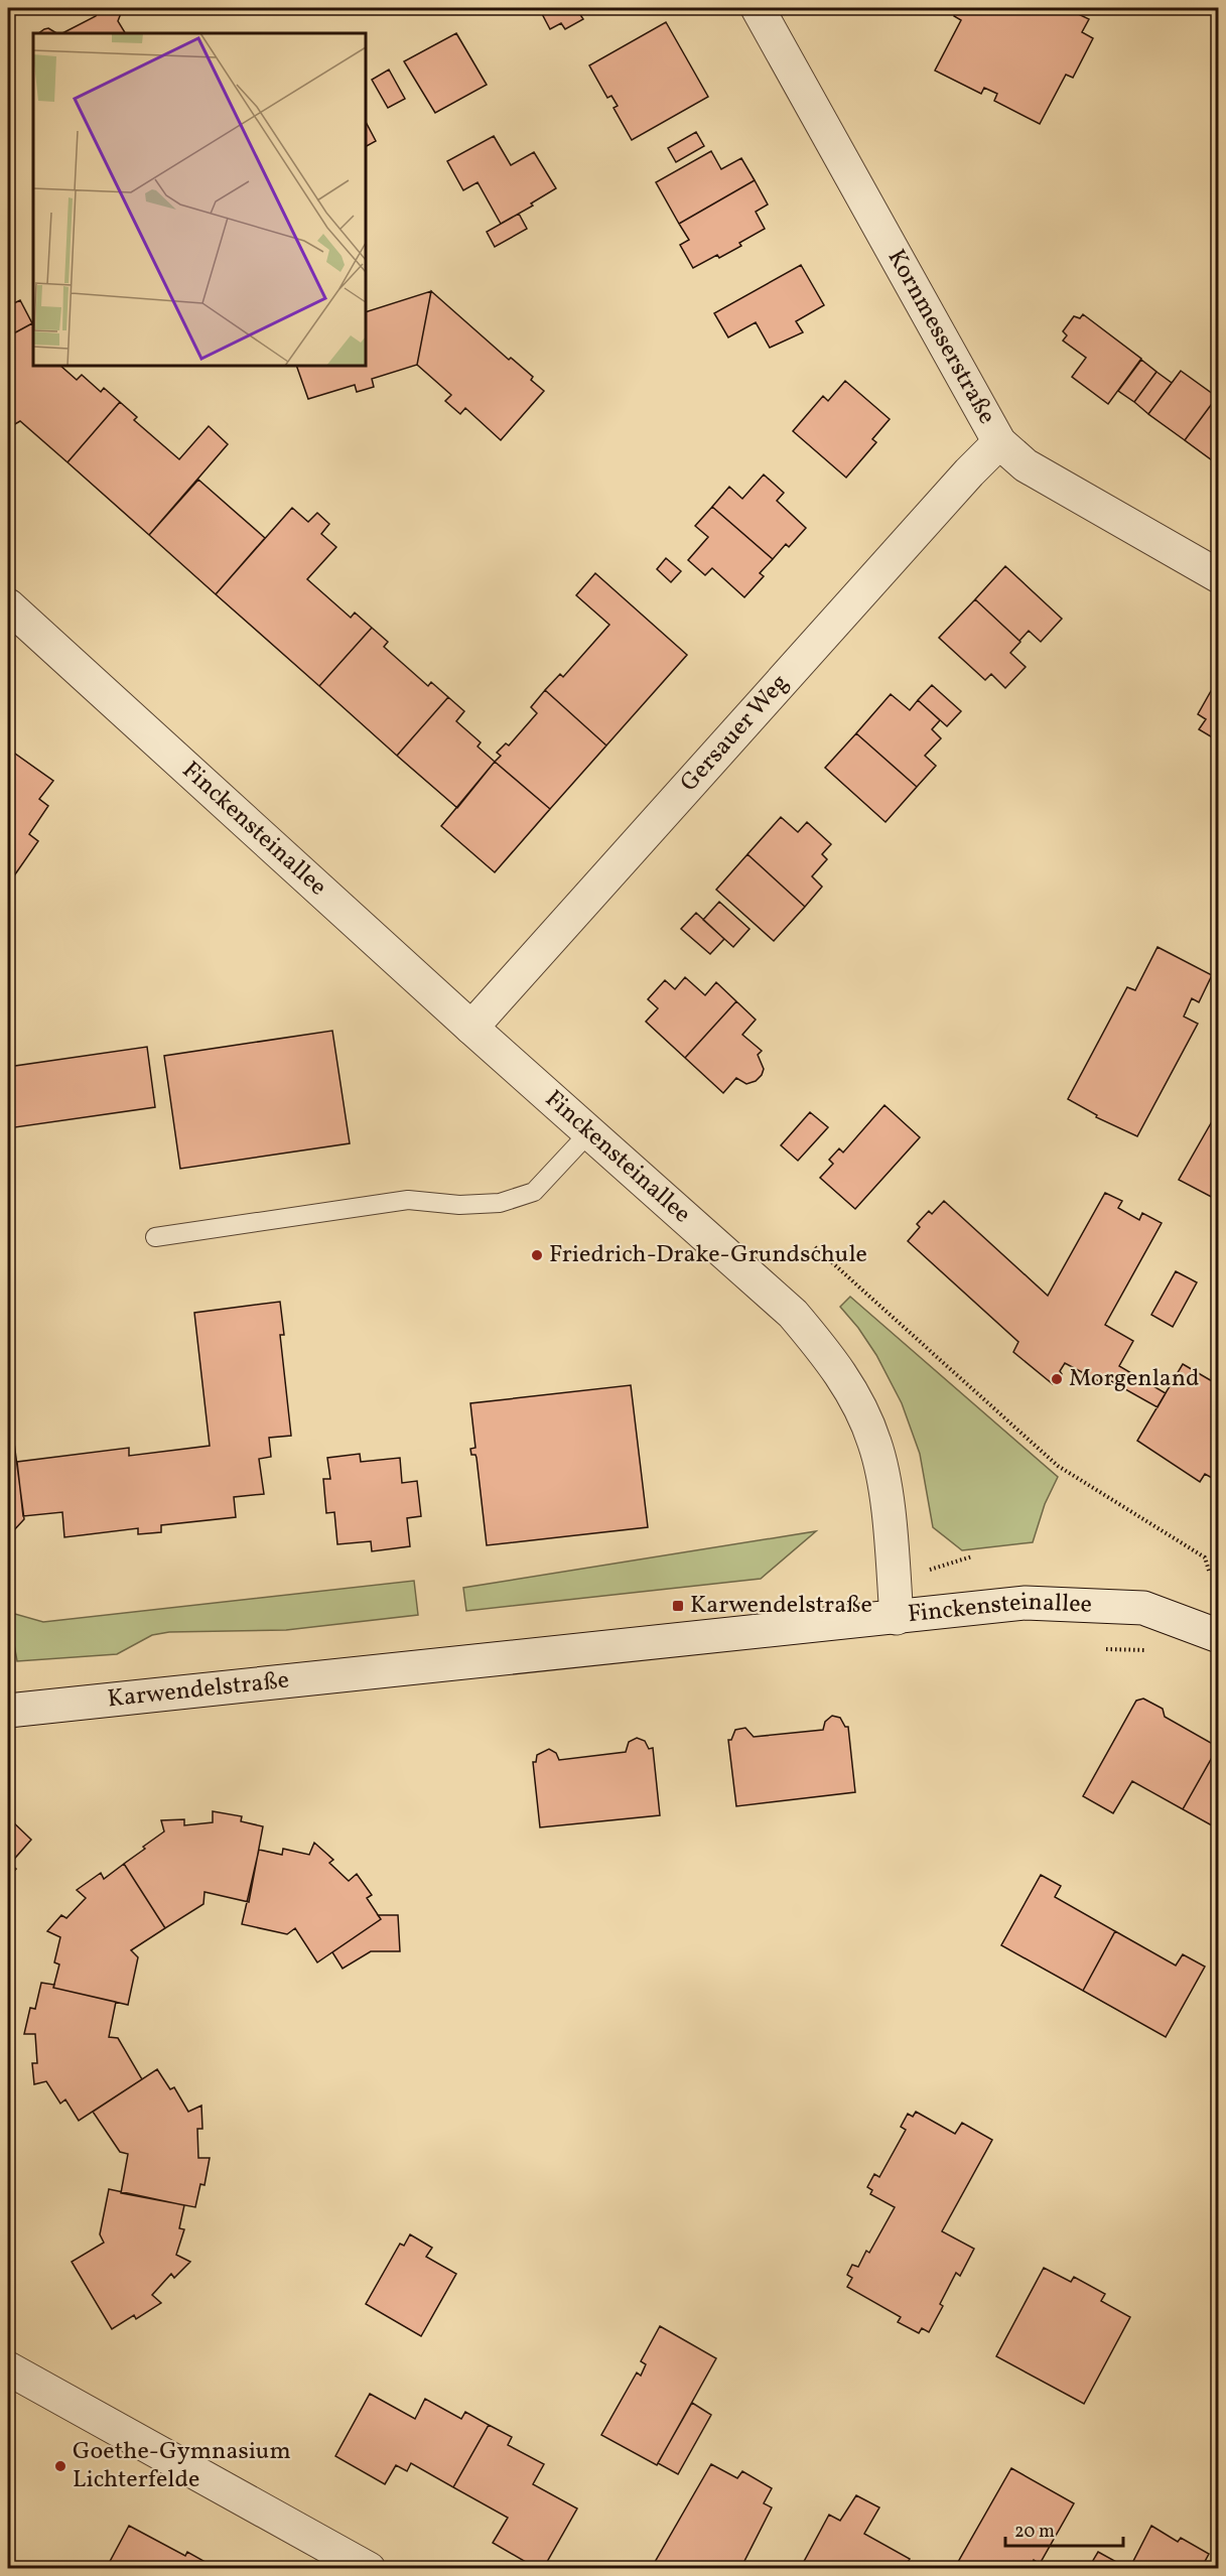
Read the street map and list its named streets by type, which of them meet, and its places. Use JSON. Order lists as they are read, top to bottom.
{
  "streets": {
    "street": [
      "Kornmesserstraße",
      "Gersauer Weg",
      "Finckensteinallee",
      "Karwendelstraße"
    ]
  },
  "crossings": [
    ["Kornmesserstraße", "Gersauer Weg"],
    ["Gersauer Weg", "Finckensteinallee"],
    ["Finckensteinallee", "Karwendelstraße"]
  ],
  "places": {
    "other": ["Friedrich-Drake-Grundschule", "Morgenland", "Goethe-Gymnasium Lichterfelde"],
    "transit": ["Karwendelstraße"]
  },
  "scale_bar": "20 m"
}
